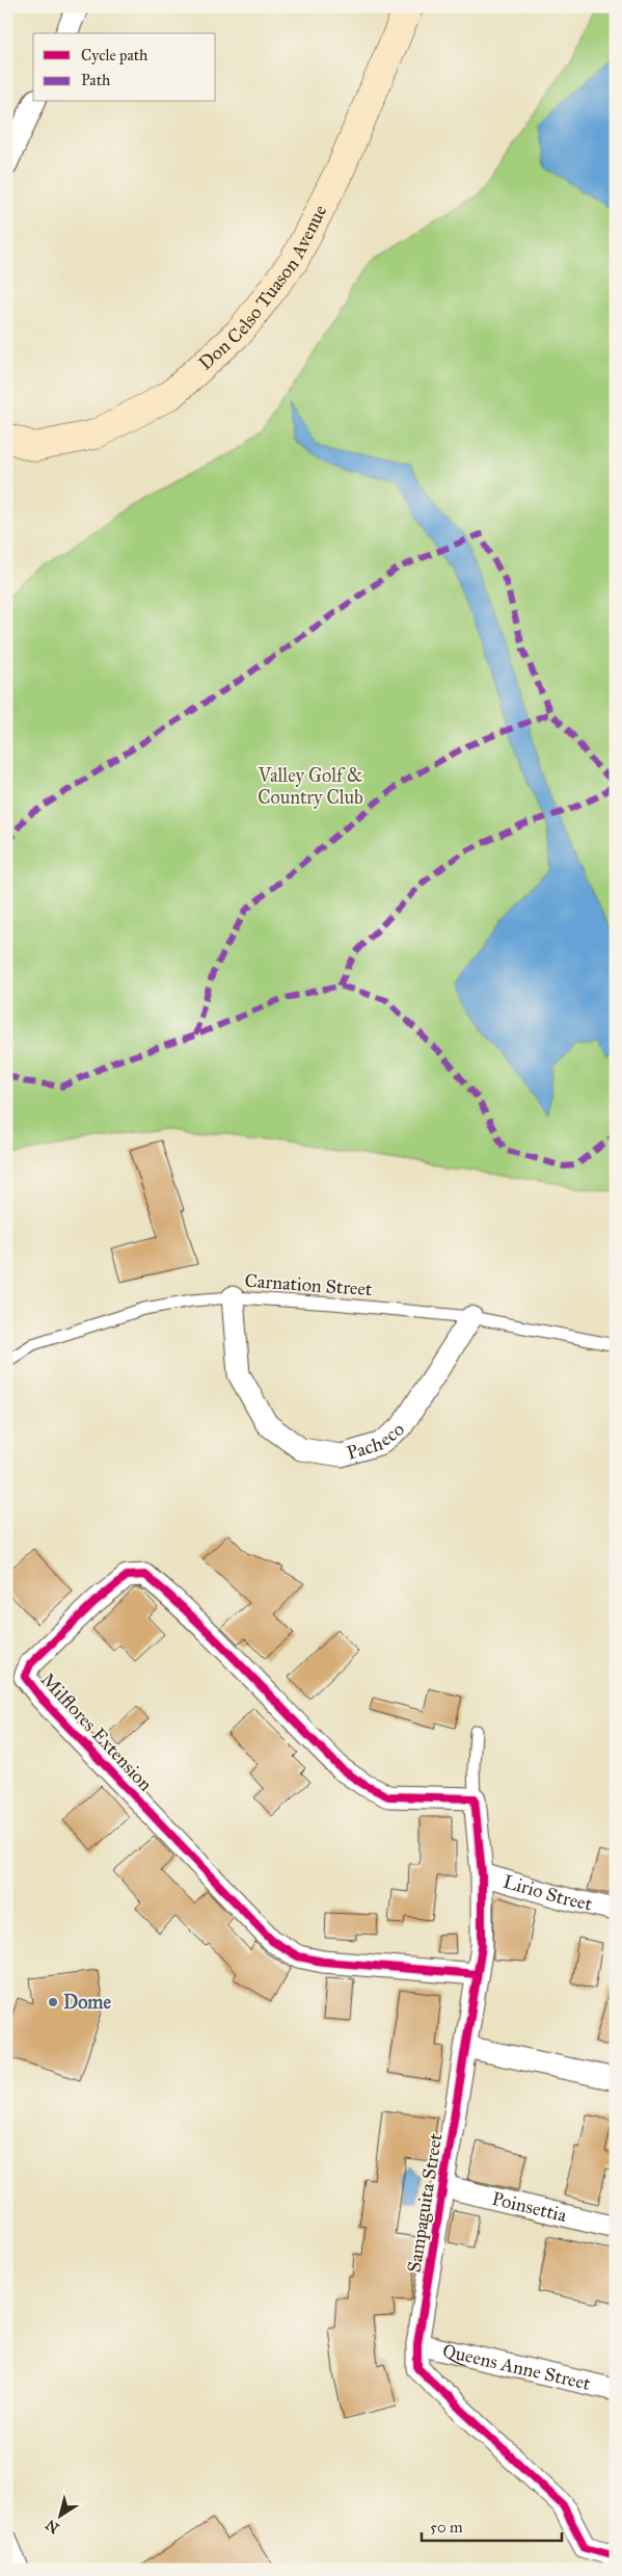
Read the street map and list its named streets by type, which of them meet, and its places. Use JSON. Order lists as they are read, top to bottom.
{
  "streets": {
    "street": [
      "Don Celso Tuason Avenue",
      "Pacheco",
      "Milflores Extension",
      "Lirio Street",
      "Sampaguita Street",
      "Poinsettia",
      "Queens Anne Street"
    ],
    "lane": ["Carnation Street"]
  },
  "crossings": [
    ["Carnation Street", "Pacheco"],
    ["Milflores Extension", "Sampaguita Street"],
    ["Lirio Street", "Sampaguita Street"],
    ["Sampaguita Street", "Poinsettia"],
    ["Sampaguita Street", "Queens Anne Street"]
  ],
  "parks": ["Valley Golf & Country Club"],
  "places": ["Dome"],
  "legend": ["Cycle path", "Path"],
  "scale_bar": "50 m",
  "north": "bottom left"
}
